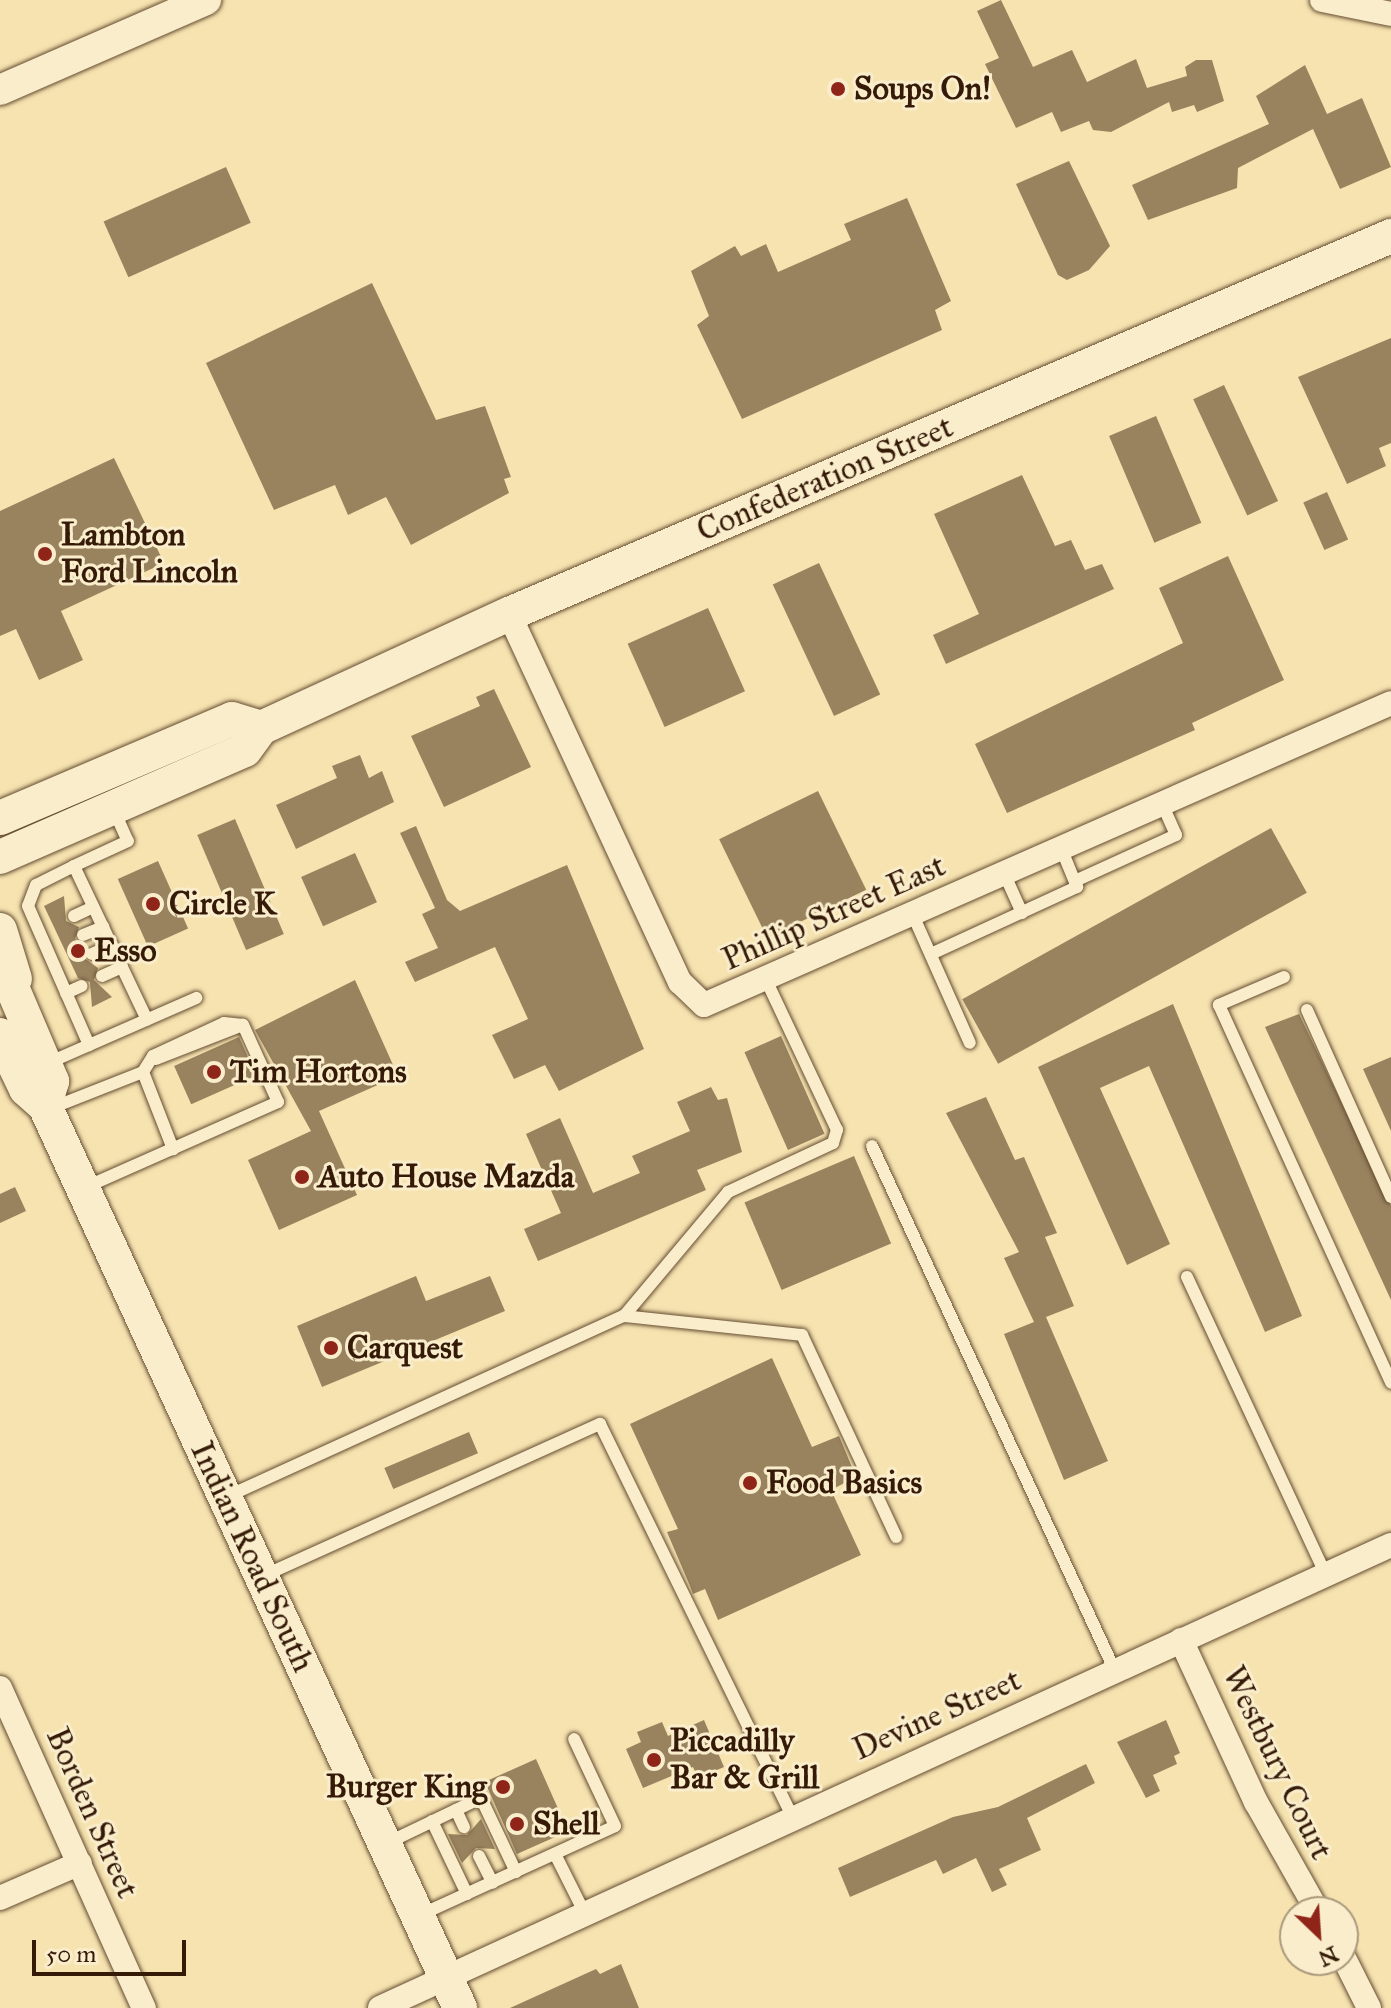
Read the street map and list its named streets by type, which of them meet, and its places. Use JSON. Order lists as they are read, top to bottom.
{
  "streets": {
    "main road": ["Confederation Street", "Indian Road South"],
    "street": [
      "Phillip Street East",
      "Devine Street",
      "Westbury Court",
      "Borden Street"
    ]
  },
  "crossings": [
    ["Confederation Street", "Phillip Street East"],
    ["Indian Road South", "Devine Street"],
    ["Devine Street", "Westbury Court"]
  ],
  "places": [
    "Soups On!",
    "Lambton Ford Lincoln",
    "Circle K",
    "Esso",
    "Tim Hortons",
    "Auto House Mazda",
    "Carquest",
    "Food Basics",
    "Piccadilly Bar & Grill",
    "Burger King",
    "Shell"
  ],
  "scale_bar": "50 m",
  "north": "bottom right"
}
